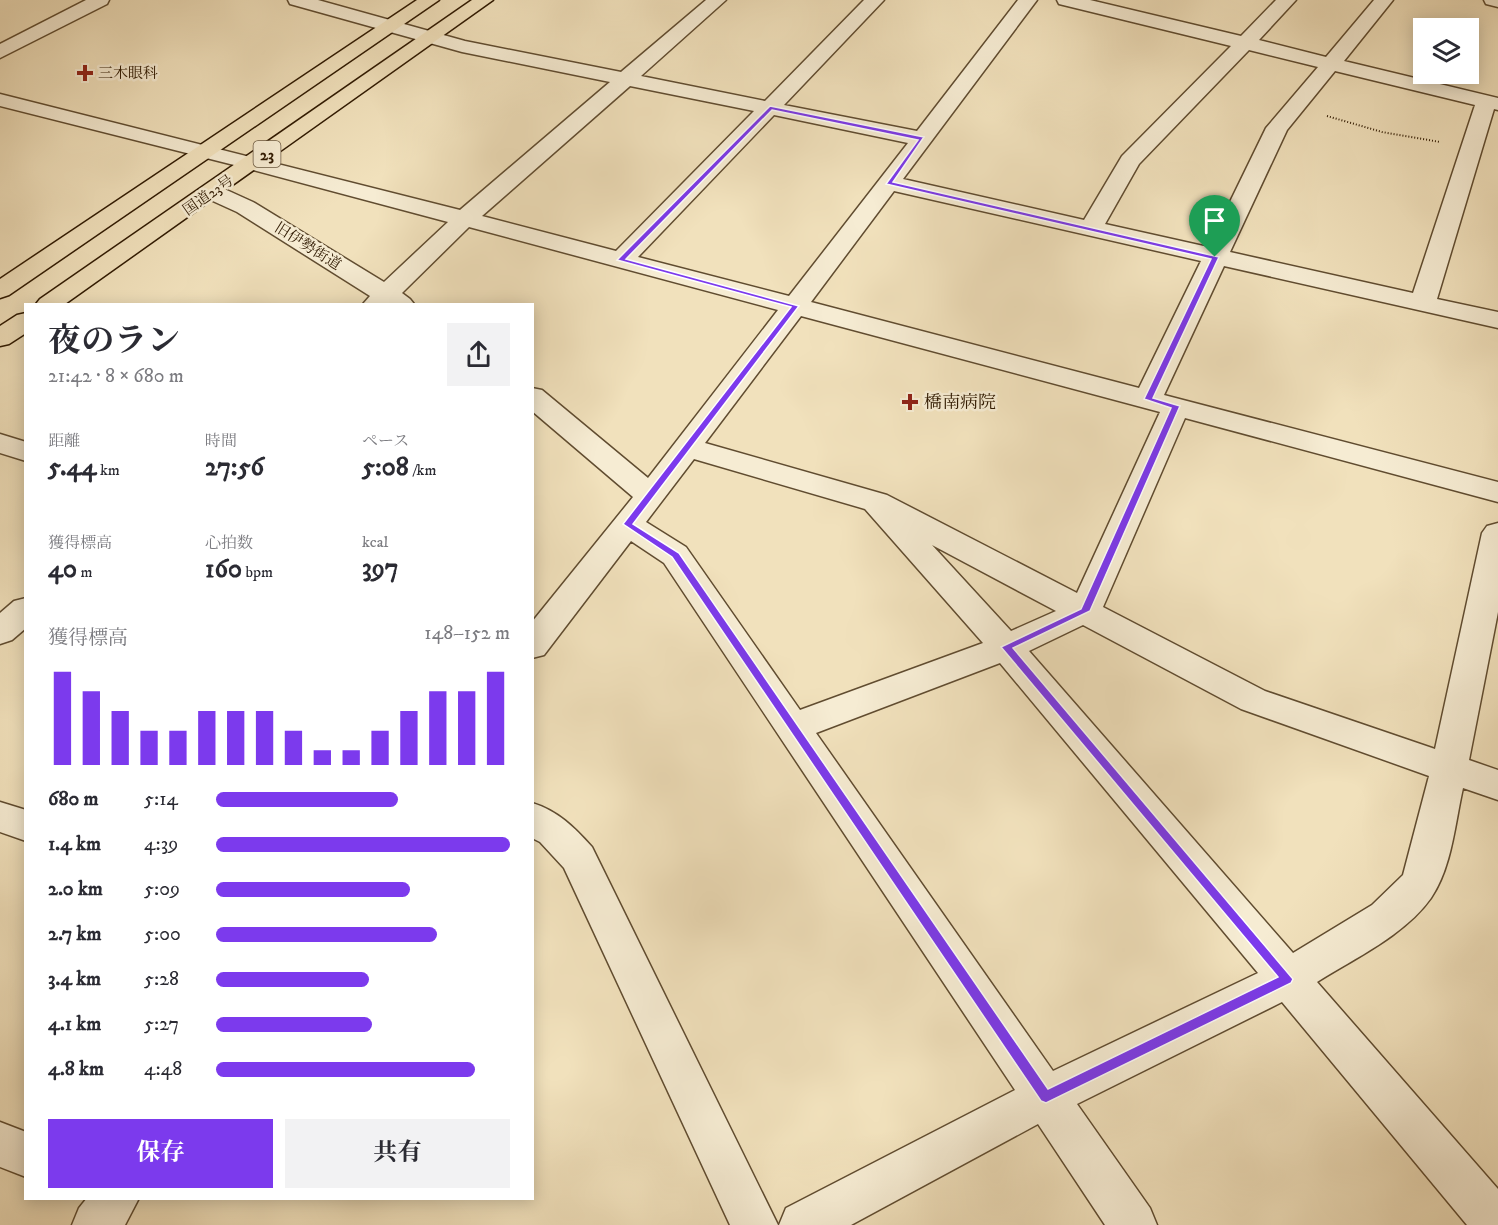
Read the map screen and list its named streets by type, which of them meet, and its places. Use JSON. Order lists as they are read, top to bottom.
{
  "streets": {
    "highway": ["23", "国道23号"],
    "street": ["旧伊勢街道"]
  },
  "crossings": [
    ["国道23号", "旧伊勢街道"]
  ],
  "places": {
    "health": ["三木眼科", "橋南病院"]
  },
  "page": {
    "heading": ["夜のラン", "21:42 · 8 × 680 m"],
    "stats": [
      ["距離", "5.44 km"],
      ["時間", "27:56"],
      ["ペース", "5:08 /km"],
      ["獲得標高", "40 m"],
      ["心拍数", "160 bpm"],
      ["kcal", "397"]
    ],
    "chart": ["獲得標高", "148–152 m"],
    "list": [
      {
        "name": "680 m",
        "note": "5:14"
      },
      {
        "name": "1.4 km",
        "note": "4:39"
      },
      {
        "name": "2.0 km",
        "note": "5:09"
      },
      {
        "name": "2.7 km",
        "note": "5:00"
      },
      {
        "name": "3.4 km",
        "note": "5:28"
      },
      {
        "name": "4.1 km",
        "note": "5:27"
      },
      {
        "name": "4.8 km",
        "note": "4:48"
      }
    ],
    "buttons": ["保存", "共有"]
  }
}
